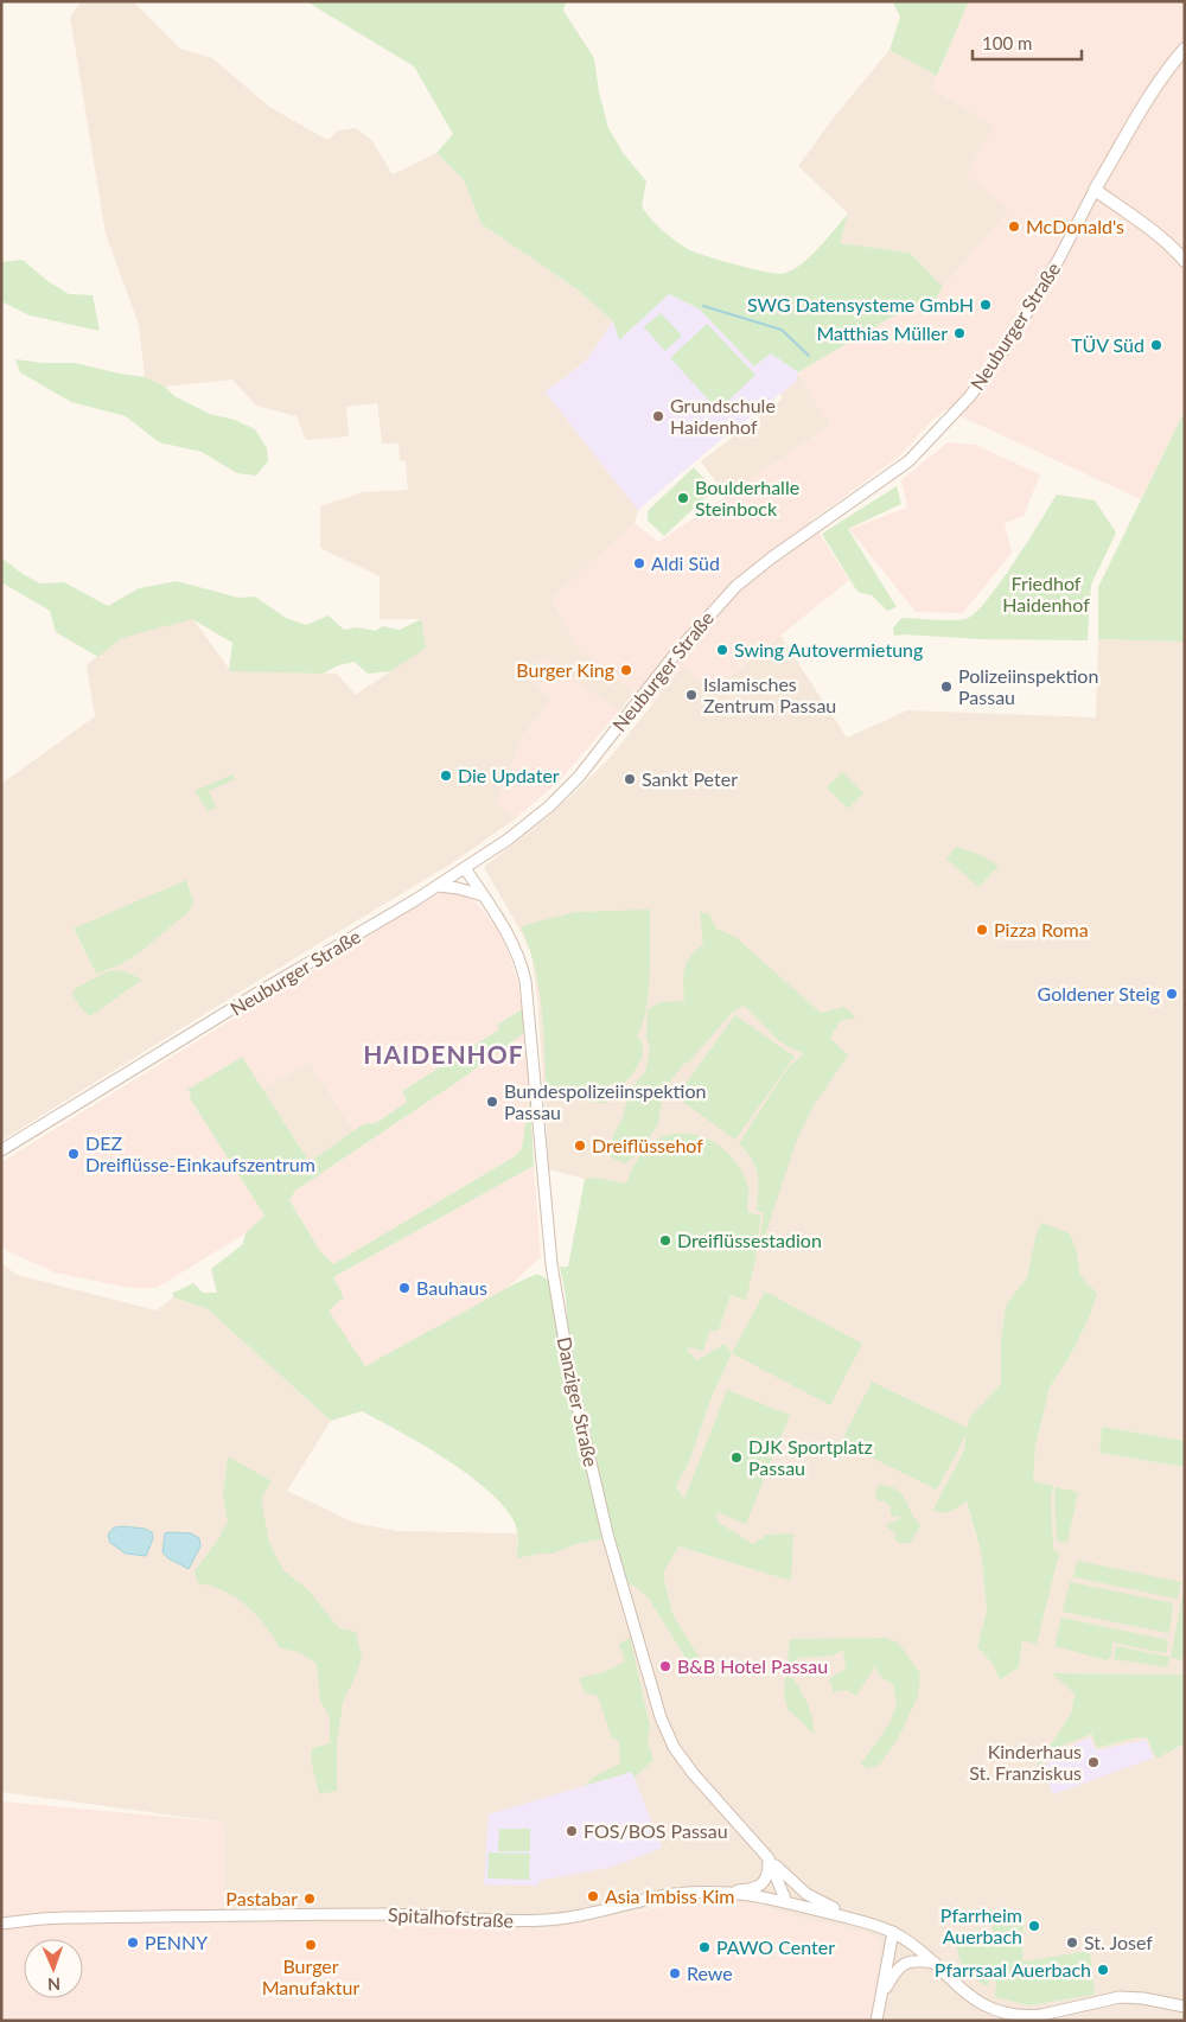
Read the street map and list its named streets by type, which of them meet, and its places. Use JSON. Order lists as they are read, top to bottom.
{
  "streets": {
    "main road": ["Neuburger Straße"],
    "street": ["Danziger Straße", "Spitalhofstraße"]
  },
  "crossings": [
    ["Neuburger Straße", "Danziger Straße"],
    ["Danziger Straße", "Spitalhofstraße"]
  ],
  "districts": ["HAIDENHOF"],
  "parks": ["Friedhof Haidenhof"],
  "places": [
    "McDonald's",
    "SWG Datensysteme GmbH",
    "Matthias Müller",
    "TÜV Süd",
    "Grundschule Haidenhof",
    "Boulderhalle Steinbock",
    "Aldi Süd",
    "Swing Autovermietung",
    "Burger King",
    "Polizeiinspektion Passau",
    "Islamisches Zentrum Passau",
    "Die Updater",
    "Sankt Peter",
    "Pizza Roma",
    "Goldener Steig",
    "Bundespolizeiinspektion Passau",
    "Dreiflüssehof",
    "DEZ Dreiflüsse-Einkaufszentrum",
    "Dreiflüssestadion",
    "Bauhaus",
    "DJK Sportplatz Passau",
    "B&B Hotel Passau",
    "Kinderhaus St. Franziskus",
    "FOS/BOS Passau",
    "Asia Imbiss Kim",
    "Pastabar",
    "Pfarrheim Auerbach",
    "PENNY",
    "St. Josef",
    "Burger Manufaktur",
    "PAWO Center",
    "Pfarrsaal Auerbach",
    "Rewe"
  ],
  "scale_bar": "100 m",
  "north": "bottom"
}
